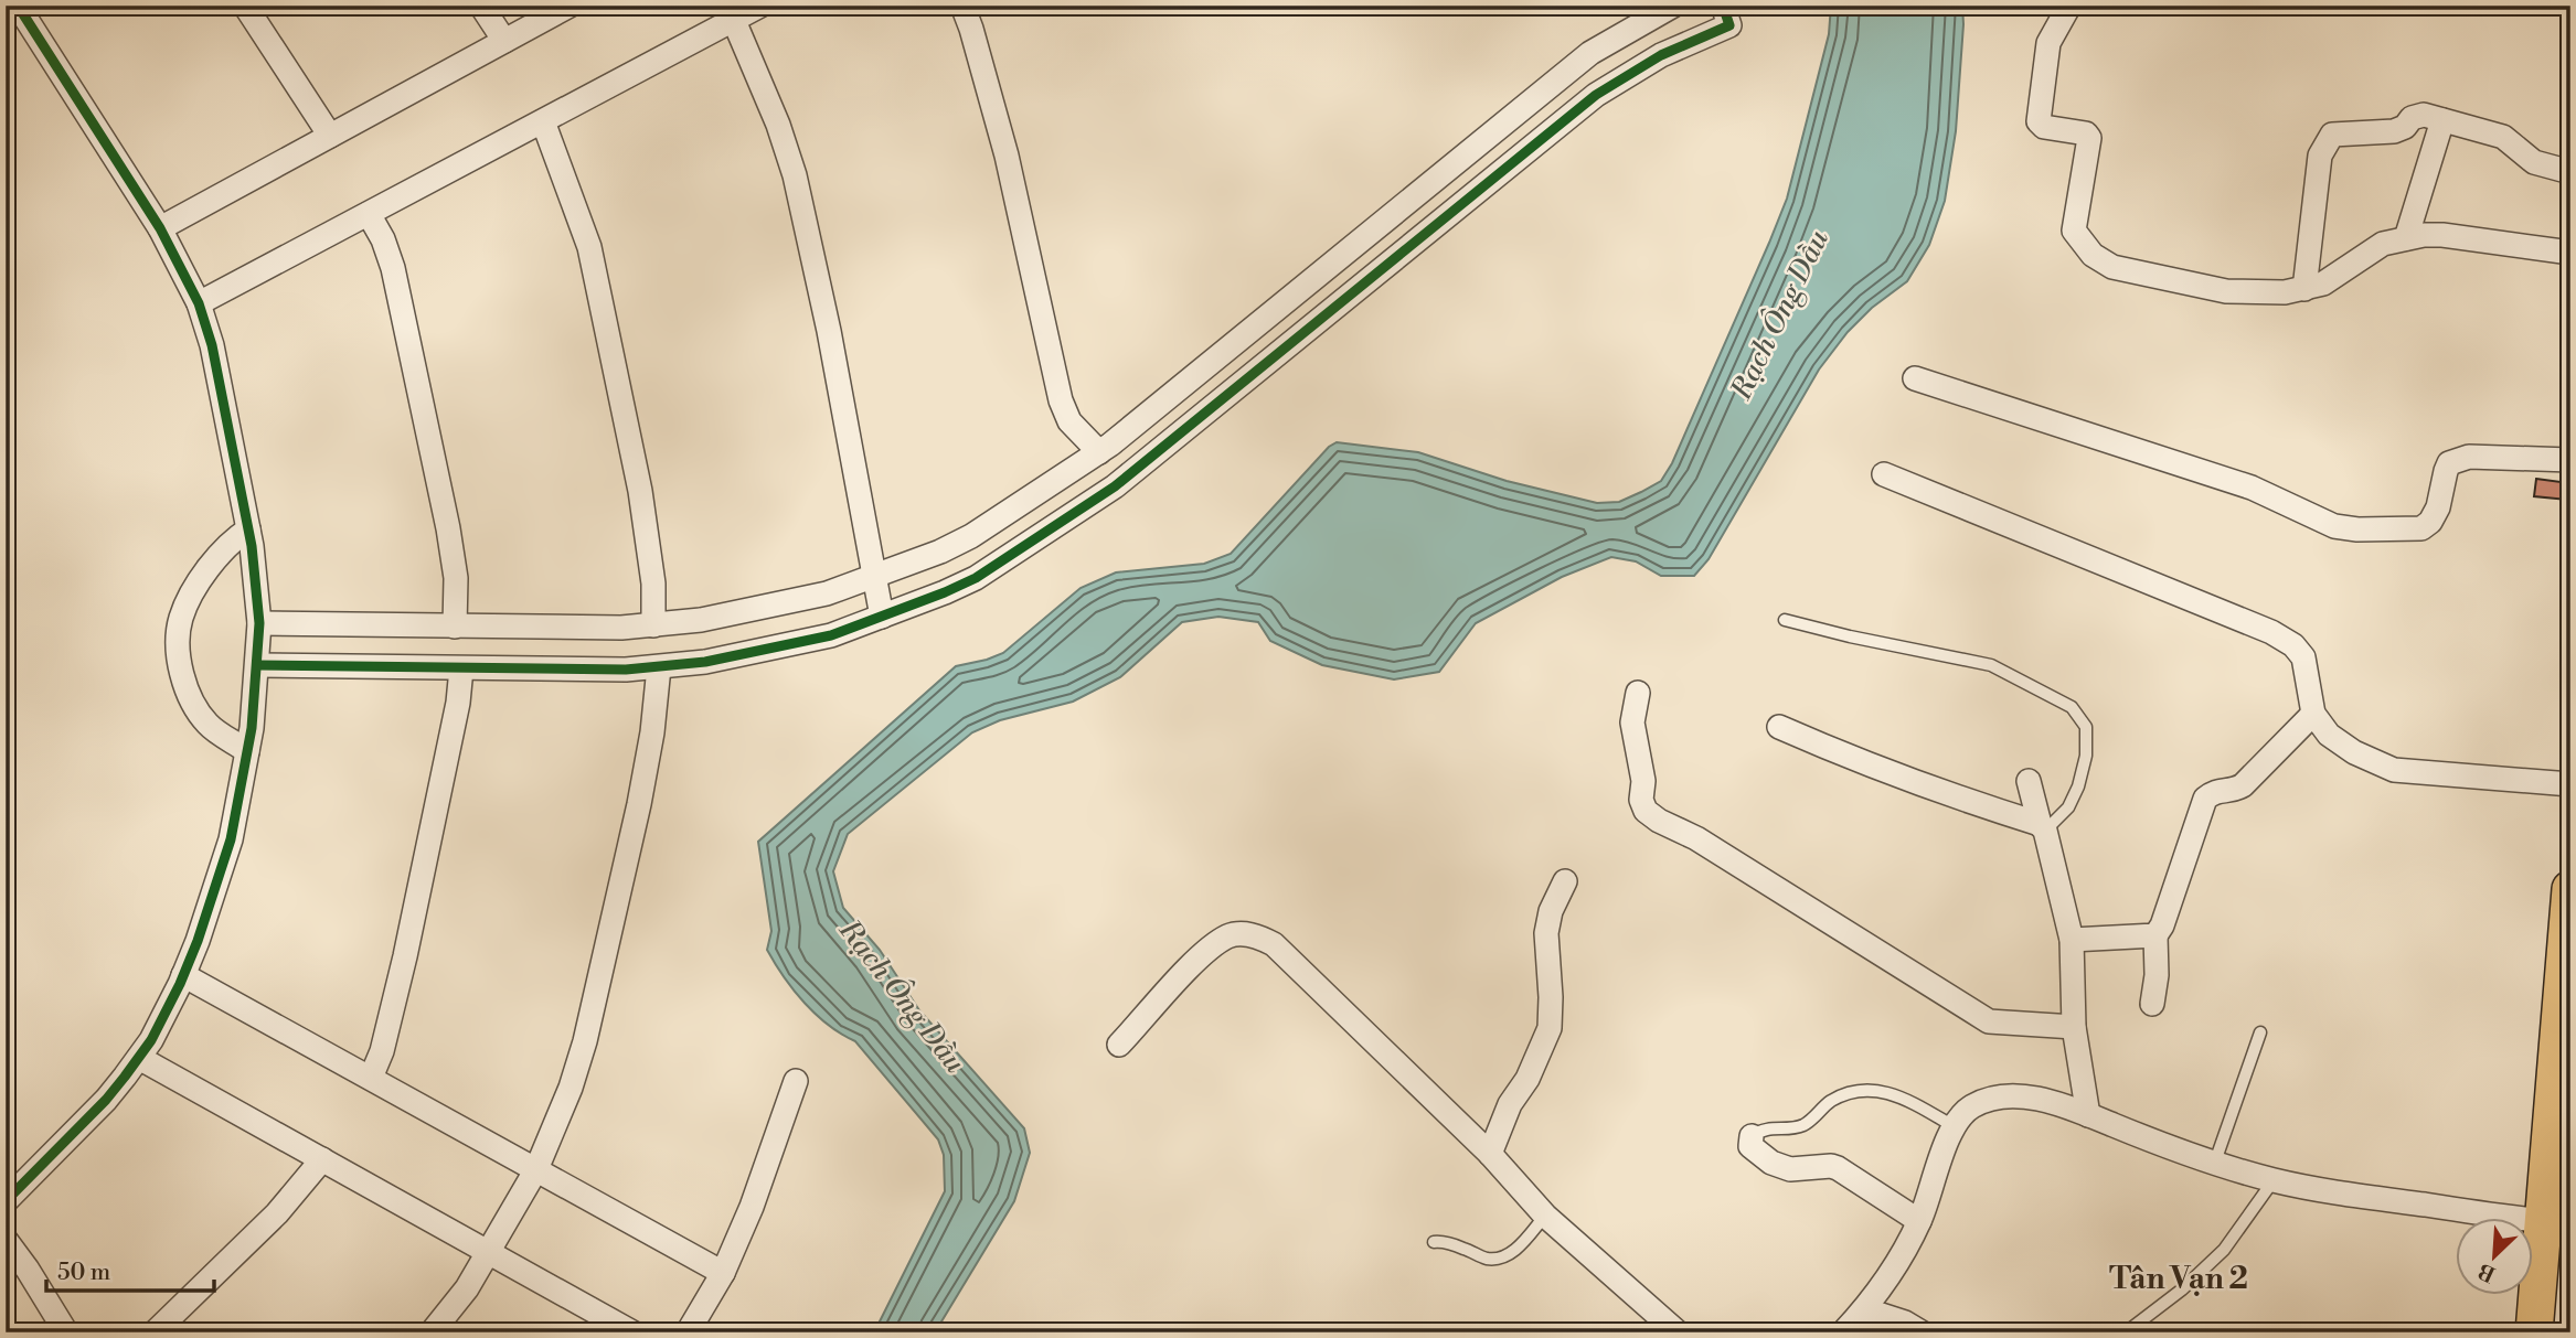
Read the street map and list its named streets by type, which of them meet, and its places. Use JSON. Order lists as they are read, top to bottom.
{
  "districts": ["Tân Vạn 2"],
  "water": ["Rạch Ông Dầu"],
  "scale_bar": "50 m",
  "north": "bottom left"
}
